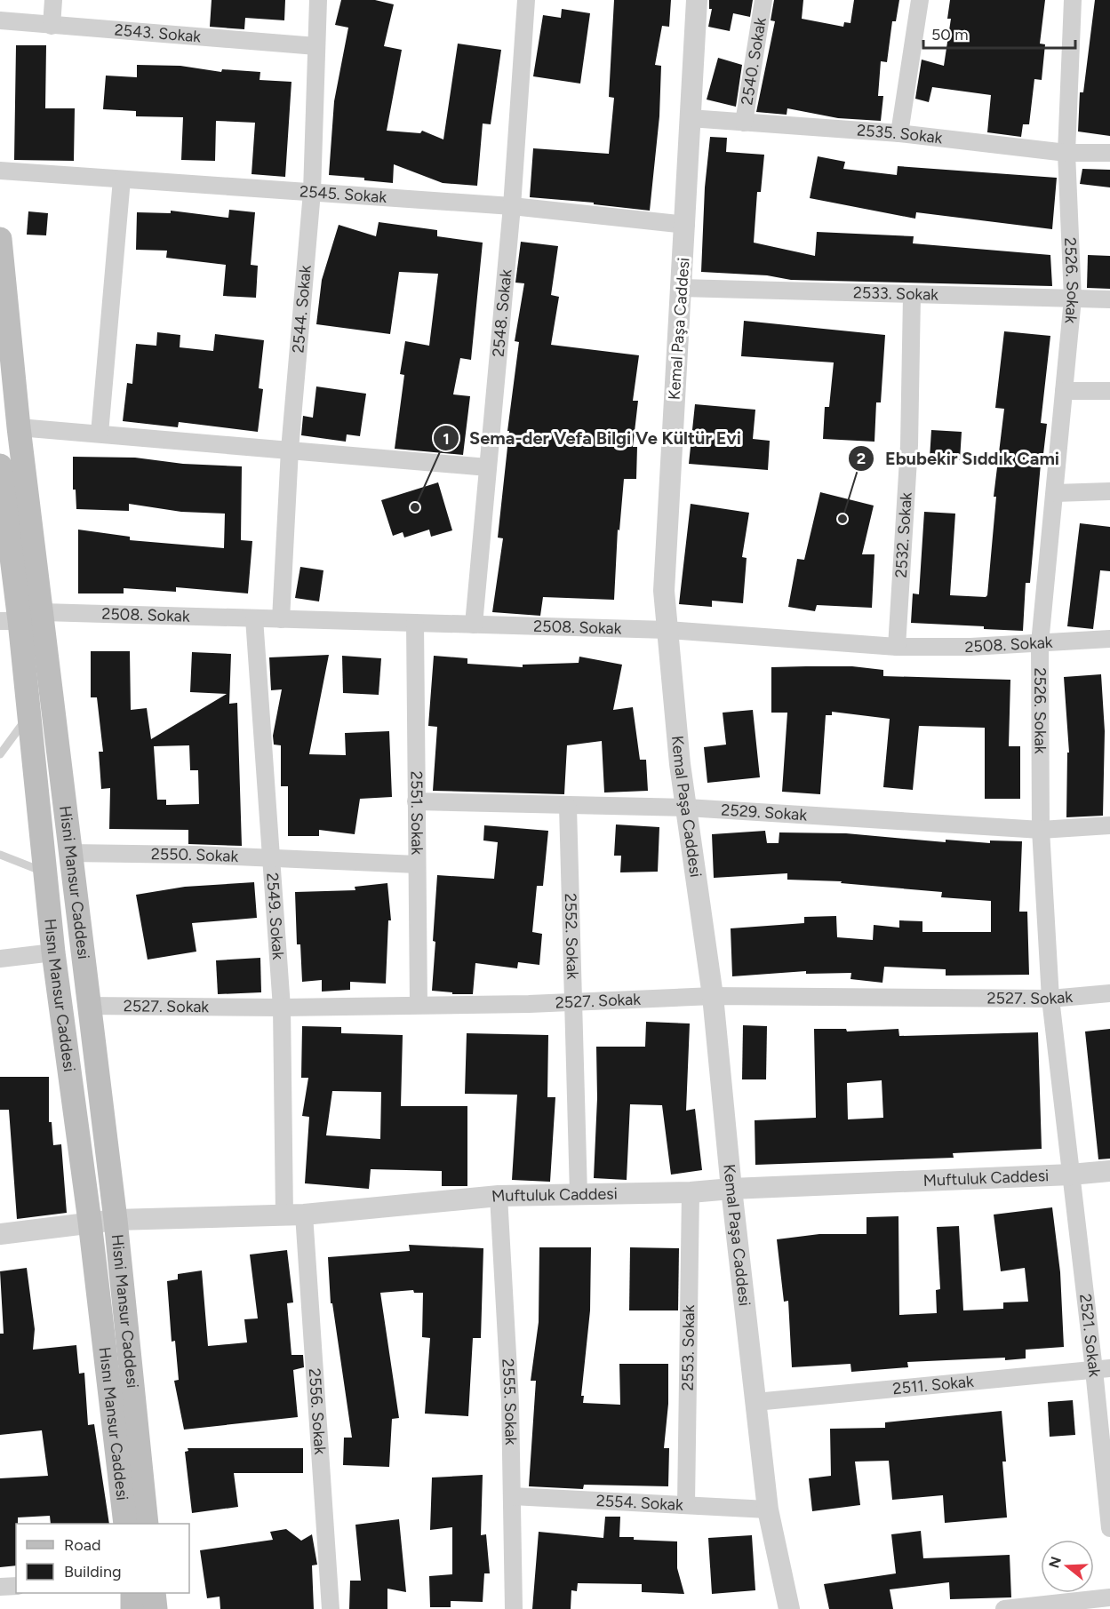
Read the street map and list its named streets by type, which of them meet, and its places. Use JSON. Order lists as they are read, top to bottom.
{
  "streets": {
    "main road": ["Hisni Mansur Caddesi", "Hısnı Mansur Caddesi"],
    "street": [
      "2543. Sokak",
      "2540. Sokak",
      "2535. Sokak",
      "2545. Sokak",
      "2526. Sokak",
      "2533. Sokak",
      "2544. Sokak",
      "2548. Sokak",
      "Kemal Paşa Caddesi",
      "2532. Sokak",
      "2508. Sokak",
      "2529. Sokak",
      "2551. Sokak",
      "2550. Sokak",
      "2549. Sokak",
      "2552. Sokak",
      "2527. Sokak",
      "Muftuluk Caddesi",
      "2521. Sokak",
      "2553. Sokak",
      "2511. Sokak",
      "2555. Sokak",
      "2556. Sokak",
      "2554. Sokak"
    ]
  },
  "crossings": [
    ["2543. Sokak", "2544. Sokak"],
    ["2540. Sokak", "2535. Sokak"],
    ["2535. Sokak", "2526. Sokak"],
    ["2535. Sokak", "Kemal Paşa Caddesi"],
    ["2545. Sokak", "2544. Sokak"],
    ["2545. Sokak", "2548. Sokak"],
    ["2545. Sokak", "Kemal Paşa Caddesi"],
    ["2526. Sokak", "2533. Sokak"],
    ["2526. Sokak", "2508. Sokak"],
    ["2526. Sokak", "2529. Sokak"],
    ["2526. Sokak", "2527. Sokak"],
    ["2526. Sokak", "Muftuluk Caddesi"],
    ["2526. Sokak", "2521. Sokak"],
    ["2533. Sokak", "Kemal Paşa Caddesi"],
    ["2533. Sokak", "2532. Sokak"],
    ["2544. Sokak", "2508. Sokak"],
    ["2548. Sokak", "2508. Sokak"],
    ["Kemal Paşa Caddesi", "2508. Sokak"],
    ["Kemal Paşa Caddesi", "2529. Sokak"],
    ["Kemal Paşa Caddesi", "2527. Sokak"],
    ["Kemal Paşa Caddesi", "Muftuluk Caddesi"],
    ["Kemal Paşa Caddesi", "2511. Sokak"],
    ["Kemal Paşa Caddesi", "2554. Sokak"],
    ["2532. Sokak", "2508. Sokak"],
    ["2508. Sokak", "2551. Sokak"],
    ["2508. Sokak", "Hisni Mansur Caddesi"],
    ["2508. Sokak", "2549. Sokak"],
    ["2529. Sokak", "2551. Sokak"],
    ["2529. Sokak", "2552. Sokak"],
    ["2551. Sokak", "2550. Sokak"],
    ["2551. Sokak", "2527. Sokak"],
    ["2550. Sokak", "Hisni Mansur Caddesi"],
    ["2550. Sokak", "2549. Sokak"],
    ["Hisni Mansur Caddesi", "2527. Sokak"],
    ["Hisni Mansur Caddesi", "Muftuluk Caddesi"],
    ["2549. Sokak", "2527. Sokak"],
    ["2549. Sokak", "Muftuluk Caddesi"],
    ["2549. Sokak", "2556. Sokak"],
    ["2552. Sokak", "2527. Sokak"],
    ["2552. Sokak", "Muftuluk Caddesi"],
    ["Hısnı Mansur Caddesi", "Muftuluk Caddesi"],
    ["Muftuluk Caddesi", "2521. Sokak"],
    ["Muftuluk Caddesi", "2553. Sokak"],
    ["Muftuluk Caddesi", "2555. Sokak"],
    ["Muftuluk Caddesi", "2556. Sokak"],
    ["2521. Sokak", "2511. Sokak"],
    ["2553. Sokak", "2554. Sokak"],
    ["2555. Sokak", "2554. Sokak"]
  ],
  "places": ["Sema-der Vefa Bilgi Ve Kültür Evi", "Ebubekir Sıddık Cami"],
  "legend": ["Road", "Building"],
  "scale_bar": "50 m",
  "north": "left"
}
